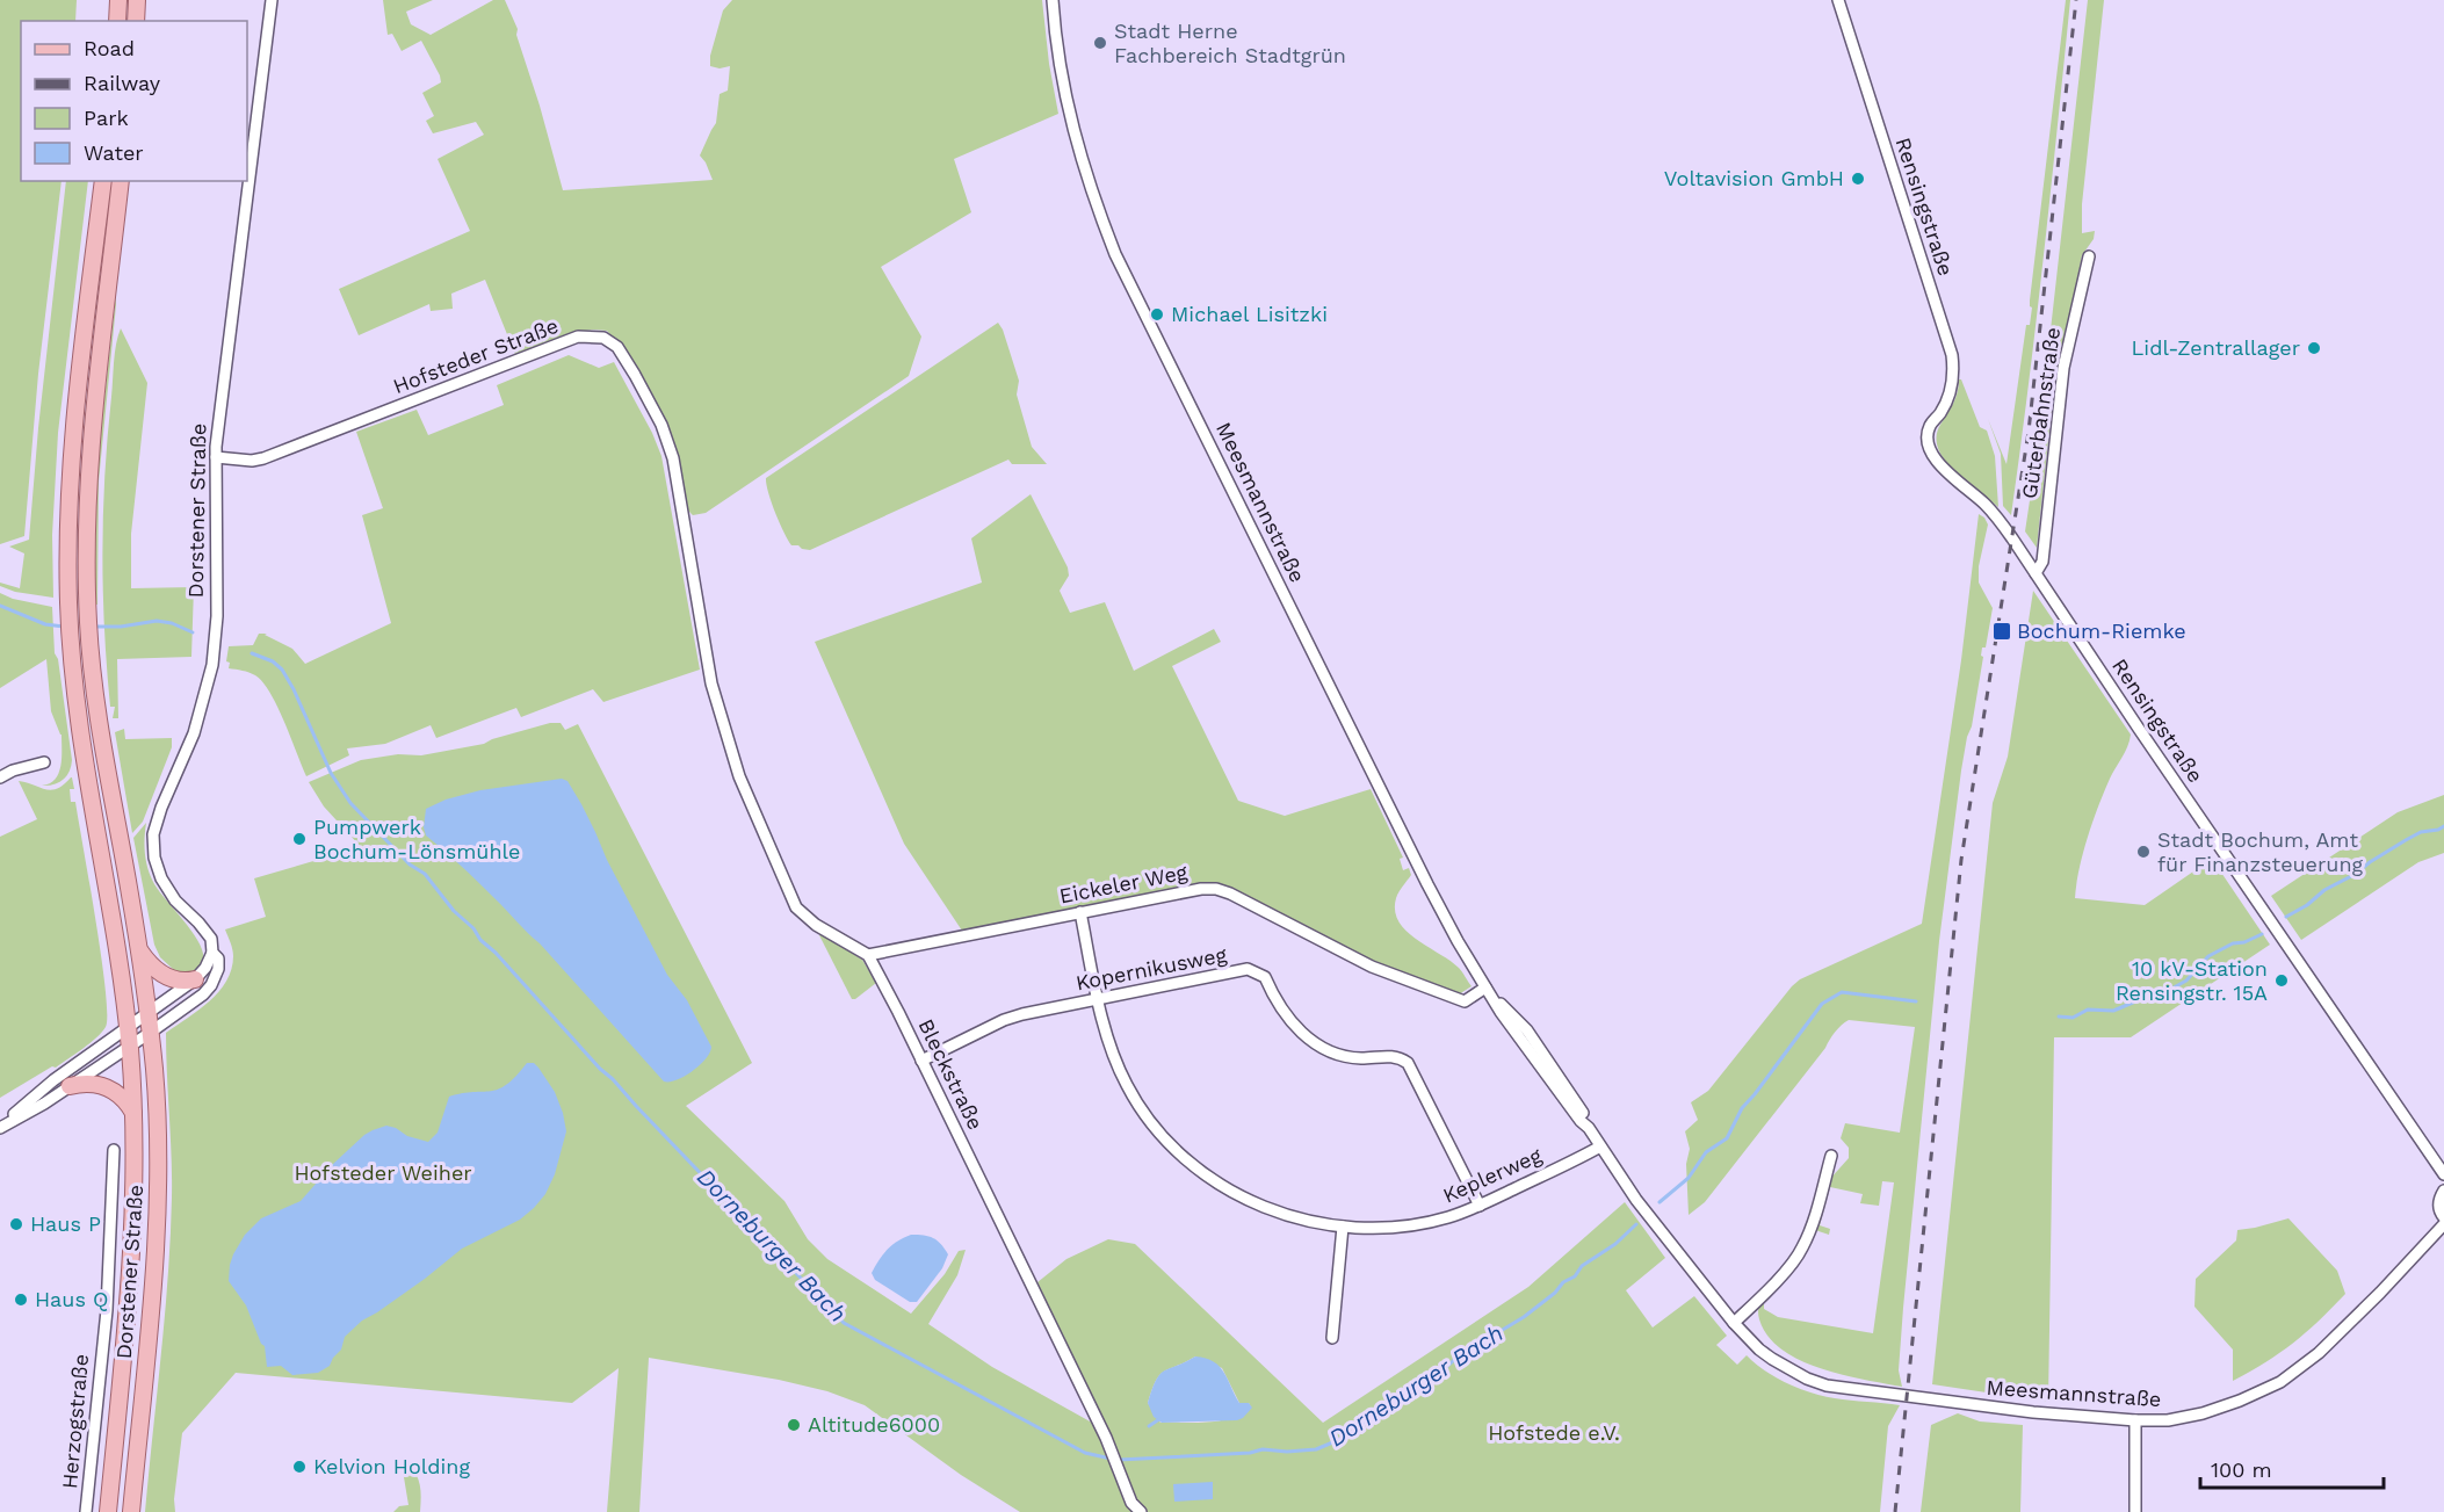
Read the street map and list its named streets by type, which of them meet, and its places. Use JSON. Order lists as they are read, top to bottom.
{
  "streets": {
    "main road": ["Dorstener Straße"],
    "street": [
      "Rensingstraße",
      "Hofsteder Straße",
      "Güterbahnstraße",
      "Meesmannstraße",
      "Eickeler Weg",
      "Kopernikusweg",
      "Bleckstraße",
      "Keplerweg",
      "Herzogstraße"
    ]
  },
  "crossings": [
    ["Rensingstraße", "Güterbahnstraße"],
    ["Hofsteder Straße", "Dorstener Straße"],
    ["Hofsteder Straße", "Eickeler Weg"],
    ["Hofsteder Straße", "Bleckstraße"],
    ["Meesmannstraße", "Eickeler Weg"],
    ["Meesmannstraße", "Keplerweg"],
    ["Eickeler Weg", "Bleckstraße"],
    ["Eickeler Weg", "Keplerweg"],
    ["Kopernikusweg", "Bleckstraße"],
    ["Kopernikusweg", "Keplerweg"]
  ],
  "water": ["Dorneburger Bach"],
  "parks": ["Hofsteder Weiher", "Hofstede e.V."],
  "places": {
    "other": [
      "Stadt Herne Fachbereich Stadtgrün",
      "Voltavision GmbH",
      "Michael Lisitzki",
      "Lidl-Zentrallager",
      "Pumpwerk Bochum-Lönsmühle",
      "Stadt Bochum, Amt für Finanzsteuerung",
      "10 kV-Station Rensingstr. 15A",
      "Haus P",
      "Haus Q",
      "Altitude6000",
      "Kelvion Holding"
    ],
    "transit": ["Bochum-Riemke"]
  },
  "legend": [
    "Road",
    "Railway",
    "Park",
    "Water"
  ],
  "scale_bar": "100 m"
}
